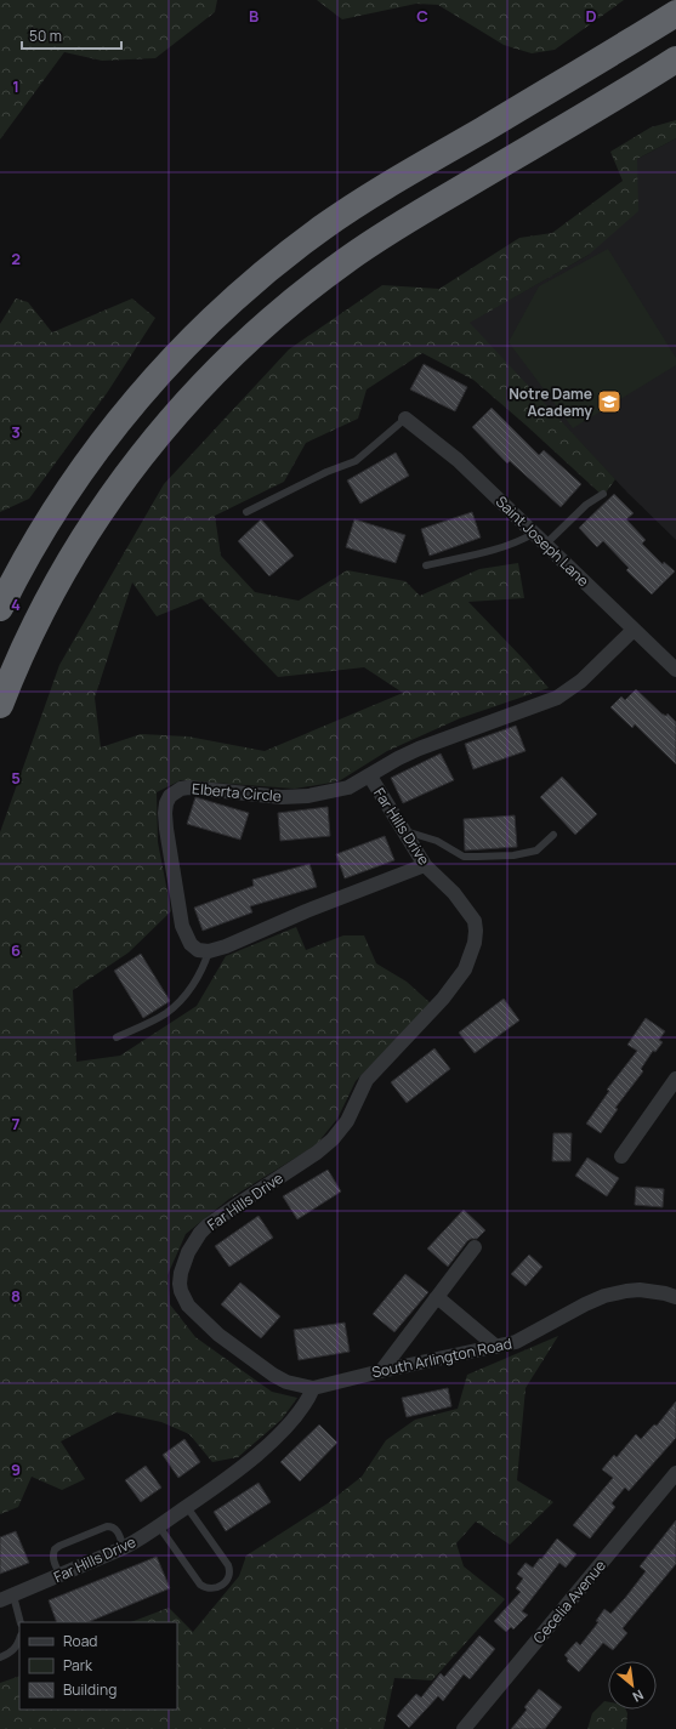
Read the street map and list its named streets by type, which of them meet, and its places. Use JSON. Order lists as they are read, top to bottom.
{
  "streets": {
    "street": [
      "Saint Joseph Lane",
      "Elberta Circle",
      "Far Hills Drive",
      "South Arlington Road",
      "Cecelia Avenue"
    ]
  },
  "crossings": [
    ["Saint Joseph Lane", "Elberta Circle"],
    ["Elberta Circle", "Far Hills Drive"],
    ["Far Hills Drive", "South Arlington Road"]
  ],
  "places": {
    "school or university": ["Notre Dame Academy"]
  },
  "legend": ["Road", "Park", "Building"],
  "scale_bar": "50 m",
  "north": "bottom right",
  "grid": {
    "columns": ["B", "C", "D"],
    "rows": [
      "1",
      "2",
      "3",
      "4",
      "5",
      "6",
      "7",
      "8",
      "9"
    ]
  }
}
